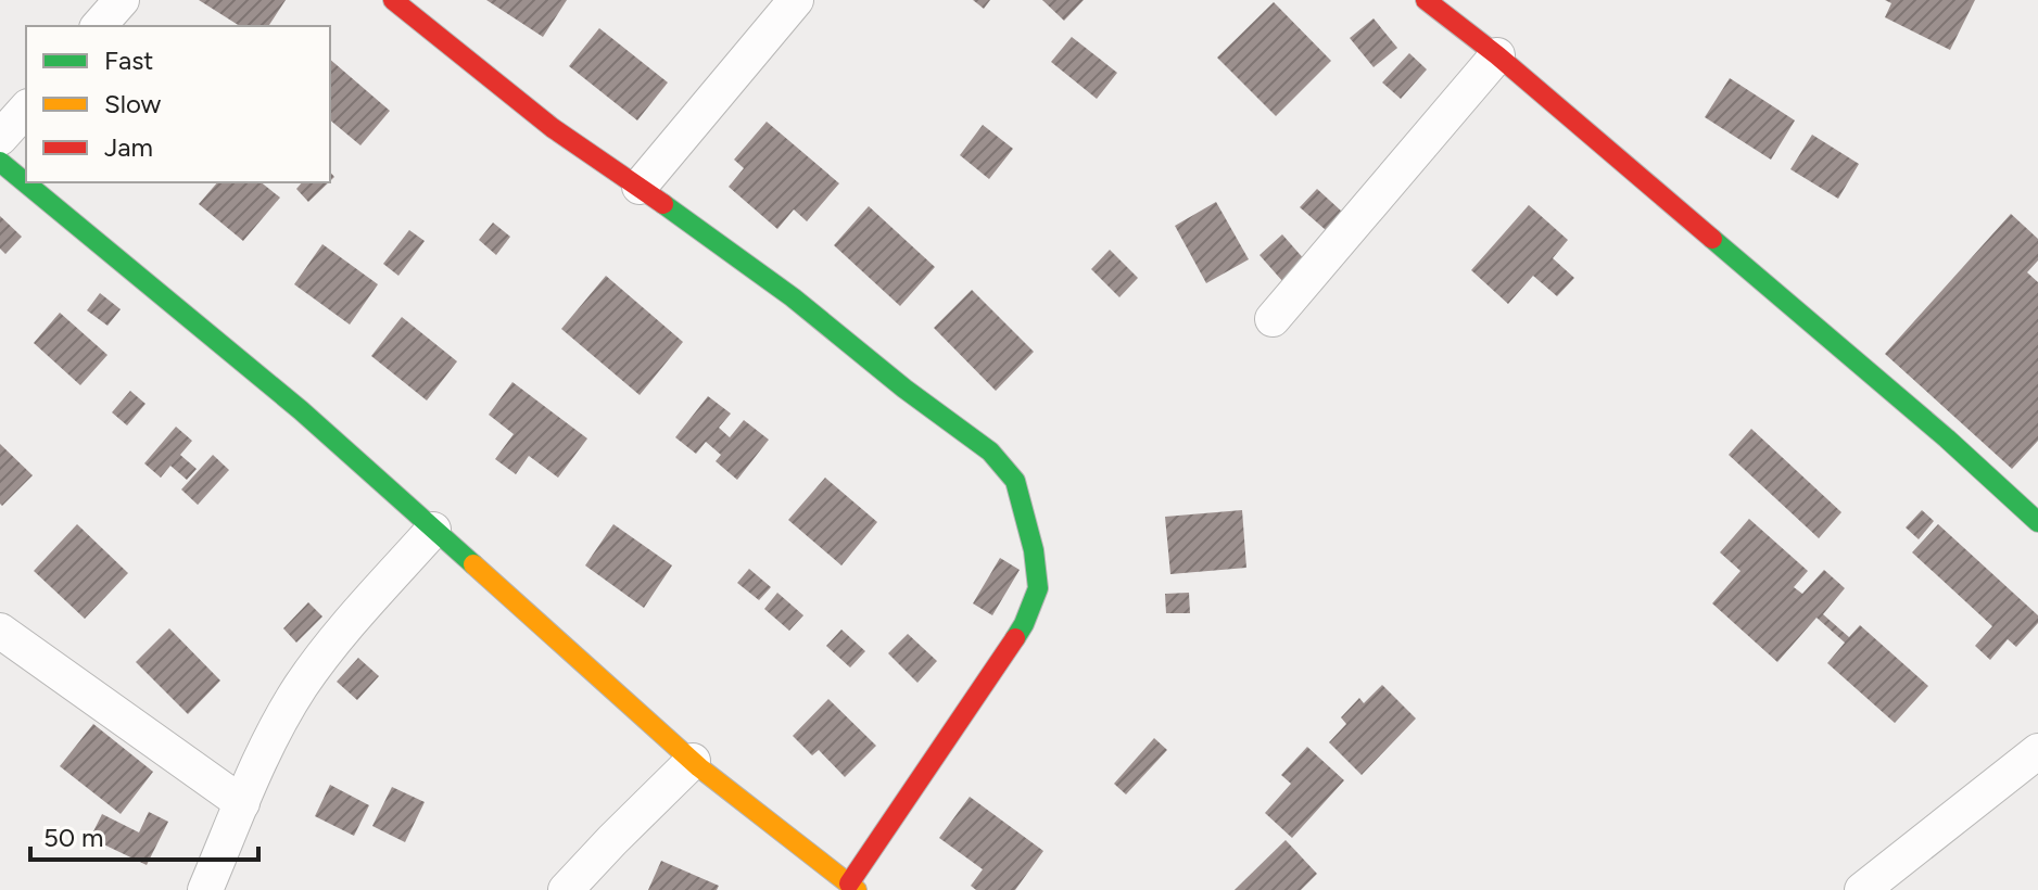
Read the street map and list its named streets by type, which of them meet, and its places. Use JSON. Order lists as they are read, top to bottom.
{
  "legend": ["Fast", "Slow", "Jam"],
  "scale_bar": "50 m"
}
